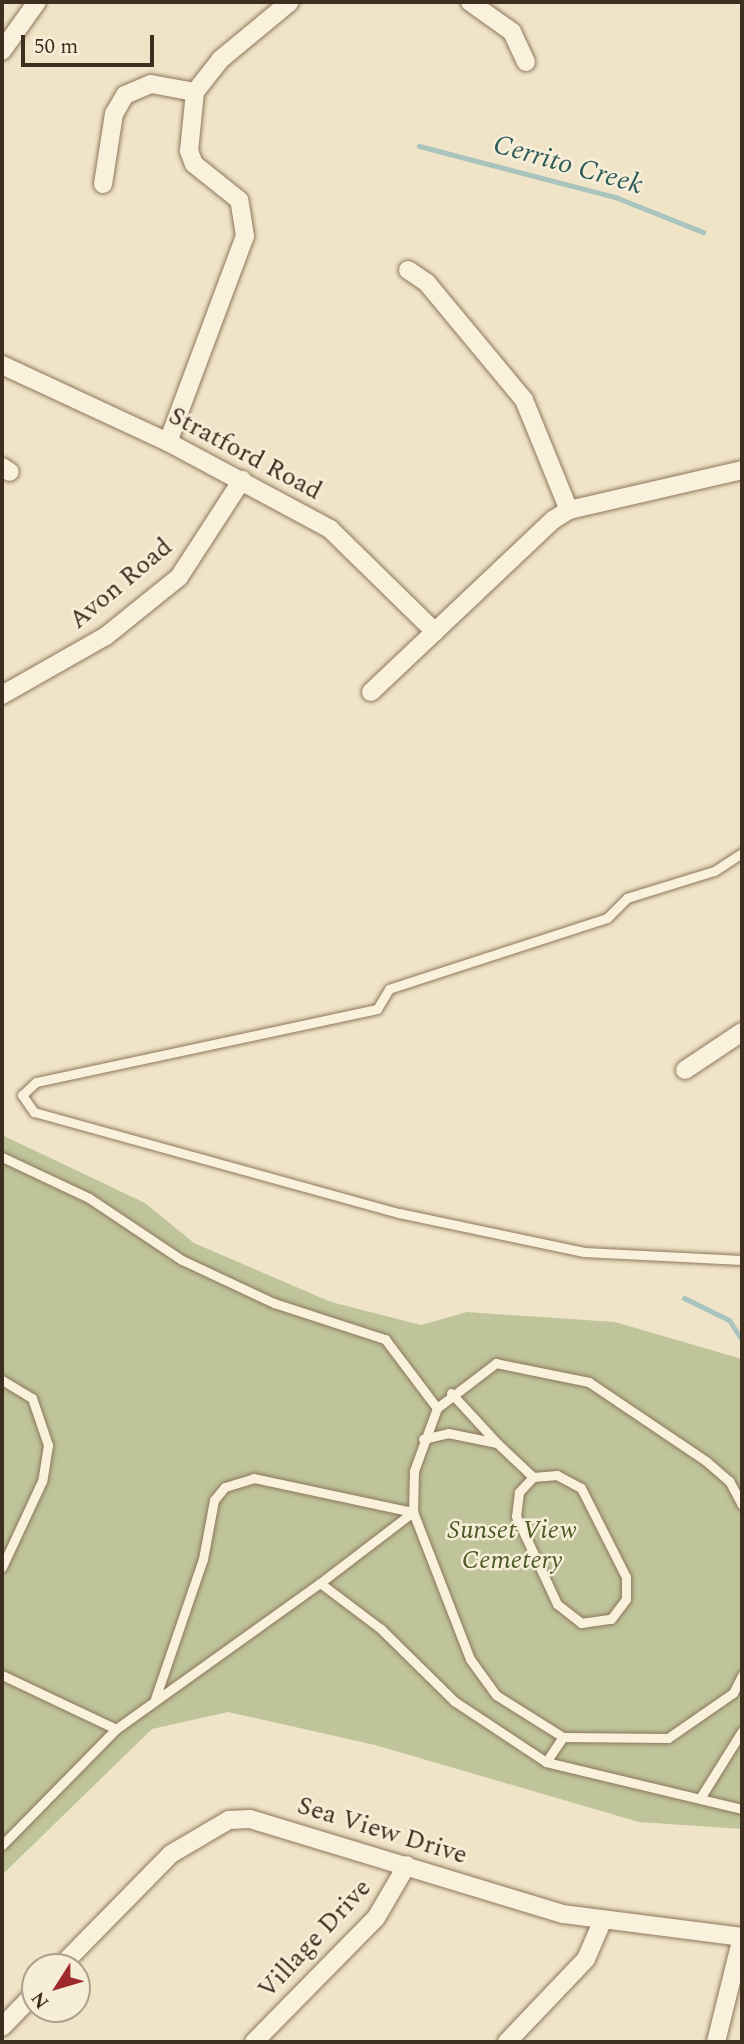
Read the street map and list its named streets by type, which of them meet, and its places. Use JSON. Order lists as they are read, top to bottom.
{
  "streets": {
    "street": [
      "Stratford Road",
      "Avon Road",
      "Sea View Drive",
      "Village Drive"
    ]
  },
  "crossings": [
    ["Stratford Road", "Avon Road"],
    ["Sea View Drive", "Village Drive"]
  ],
  "water": ["Cerrito Creek"],
  "parks": ["Sunset View Cemetery"],
  "scale_bar": "50 m",
  "north": "bottom left"
}
